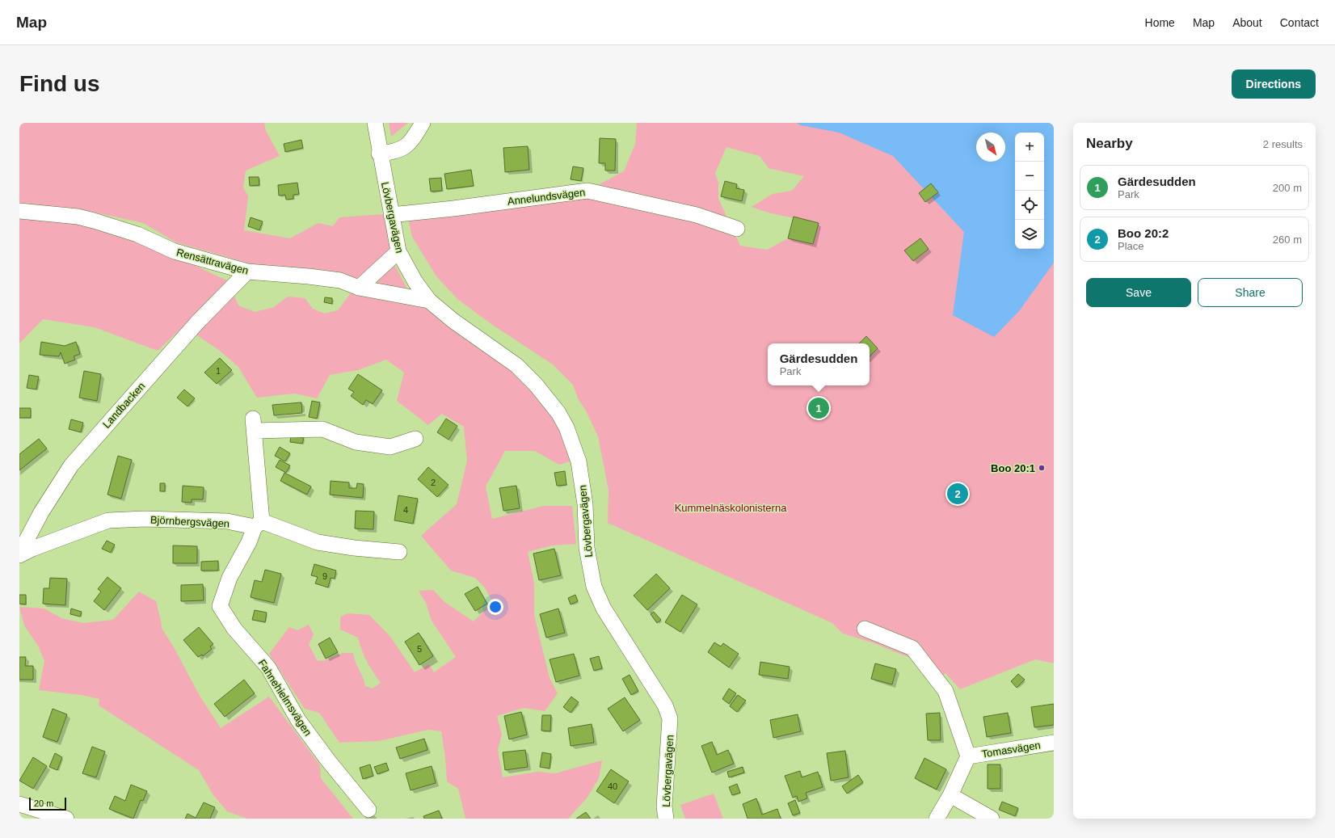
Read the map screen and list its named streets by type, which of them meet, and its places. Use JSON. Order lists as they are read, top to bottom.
{
  "streets": {
    "street": [
      "Annelundsvägen",
      "Lövbergavägen",
      "Rensättravägen",
      "Landbacken",
      "Björnbergsvägen",
      "Fahnehielmsvägen",
      "Tomasvägen"
    ]
  },
  "crossings": [
    ["Annelundsvägen", "Lövbergavägen"],
    ["Lövbergavägen", "Rensättravägen"],
    ["Rensättravägen", "Landbacken"],
    ["Landbacken", "Björnbergsvägen"],
    ["Björnbergsvägen", "Fahnehielmsvägen"]
  ],
  "parks": ["Kummelnäskolonisterna"],
  "places": ["Boo 20:1"],
  "house_numbers": [
    "1",
    "2",
    "4",
    "9",
    "5",
    "40"
  ],
  "scale_bar": "20 m",
  "north": "bottom right",
  "page": {
    "header": "Map",
    "nav": [
      "Home",
      "Map",
      "About",
      "Contact"
    ],
    "buttons": [
      "Directions",
      ["Save", "Share"]
    ],
    "title": "Find us",
    "heading": ["Nearby", "2 results"],
    "map_buttons": ["+", "−"],
    "list": [
      {
        "mark": "1",
        "name": "Gärdesudden",
        "note": "Park",
        "value": "200 m"
      },
      {
        "mark": "2",
        "name": "Boo 20:2",
        "note": "Place",
        "value": "260 m"
      }
    ],
    "popup": ["Gärdesudden", "Park"],
    "pins": ["1", "2"],
    "scale": "20 m"
  }
}
